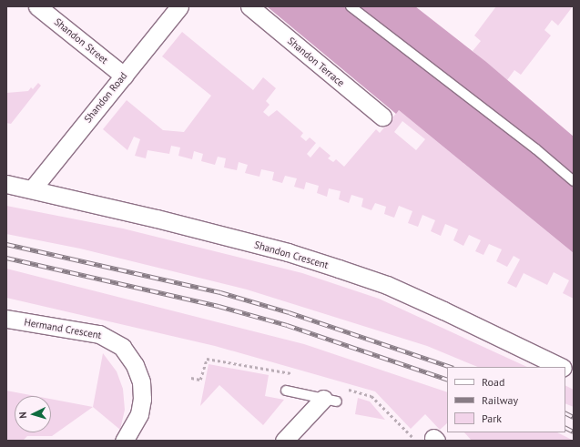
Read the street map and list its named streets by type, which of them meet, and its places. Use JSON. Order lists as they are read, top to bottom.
{
  "streets": {
    "street": [
      "Shandon Street",
      "Shandon Terrace",
      "Shandon Road",
      "Shandon Crescent",
      "Hermand Crescent"
    ]
  },
  "crossings": [
    ["Shandon Street", "Shandon Road"],
    ["Shandon Road", "Shandon Crescent"]
  ],
  "legend": ["Road", "Railway", "Park"],
  "north": "left"
}
